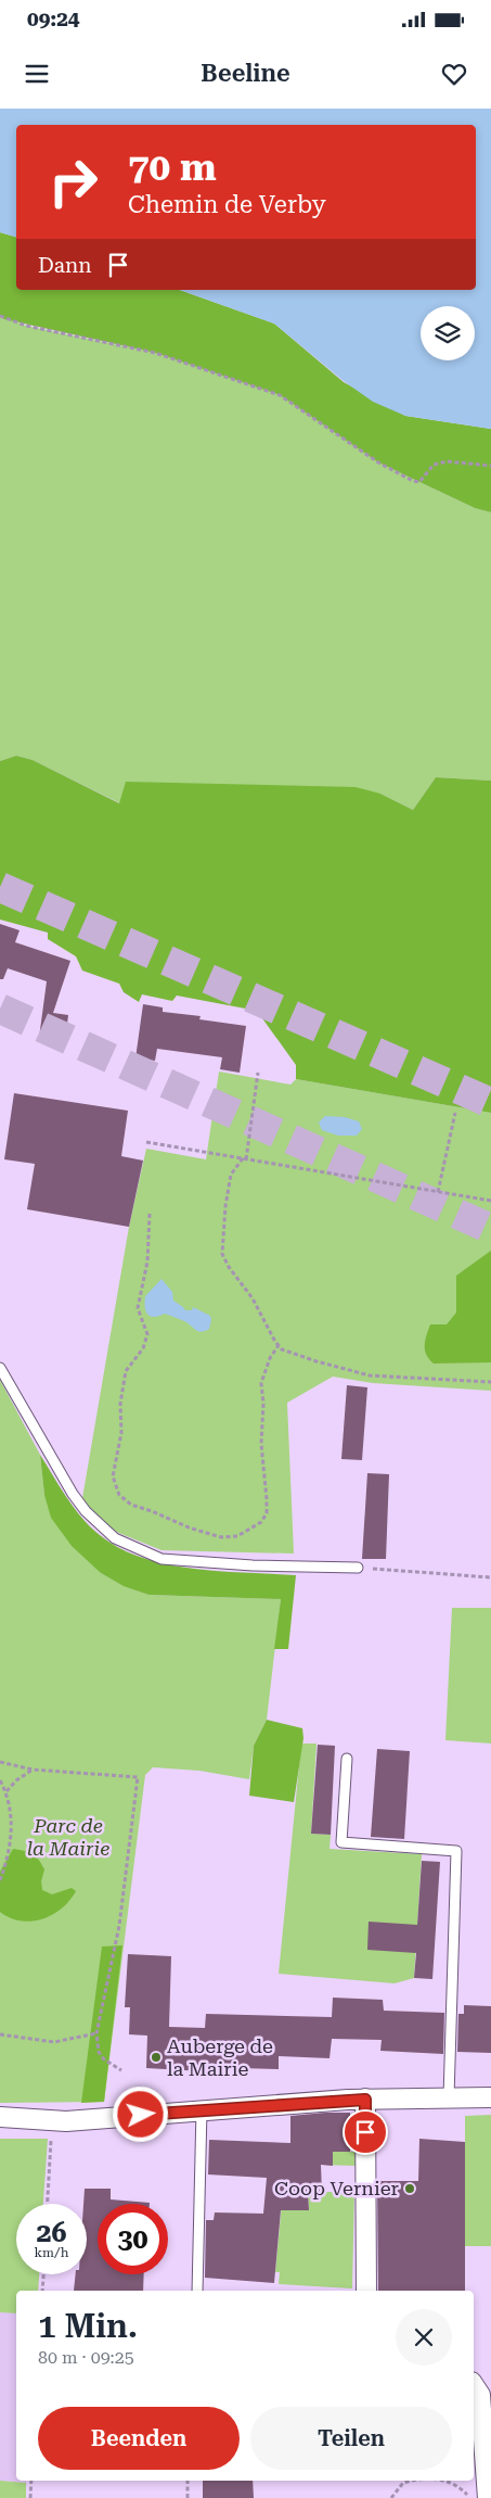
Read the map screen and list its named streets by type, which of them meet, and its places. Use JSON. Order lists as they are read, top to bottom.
{
  "parks": ["Parc de la Mairie"],
  "places": ["Auberge de la Mairie", "Coop Vernier"],
  "page": {
    "status": "09:24",
    "header": "Beeline",
    "turn": ["70 m", "Chemin de Verby"],
    "then": "Dann",
    "speed": "26 km/h",
    "limit": "30",
    "heading": ["1 Min.", "80 m · 09:25"],
    "buttons": ["Beenden", "Teilen"]
  }
}
